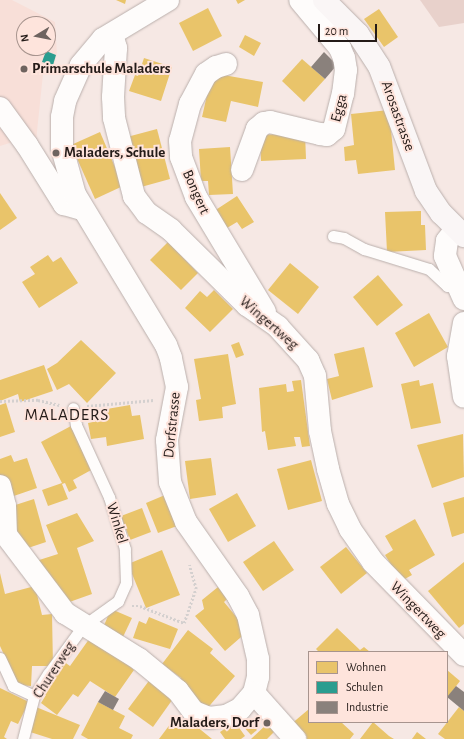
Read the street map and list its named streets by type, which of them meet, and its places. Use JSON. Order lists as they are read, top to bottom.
{
  "streets": {
    "main road": ["Arosastrasse"],
    "street": [
      "Egga",
      "Bongert",
      "Wingertweg",
      "Dorfstrasse"
    ],
    "lane": ["Winkel", "Churerweg"]
  },
  "crossings": [
    ["Bongert", "Wingertweg"],
    ["Wingertweg", "Dorfstrasse"],
    ["Winkel", "Churerweg"]
  ],
  "districts": ["MALADERS"],
  "places": ["Primarschule Maladers", "Maladers, Schule", "Maladers, Dorf"],
  "legend": ["Wohnen", "Schulen", "Industrie"],
  "scale_bar": "20 m",
  "north": "left"
}
